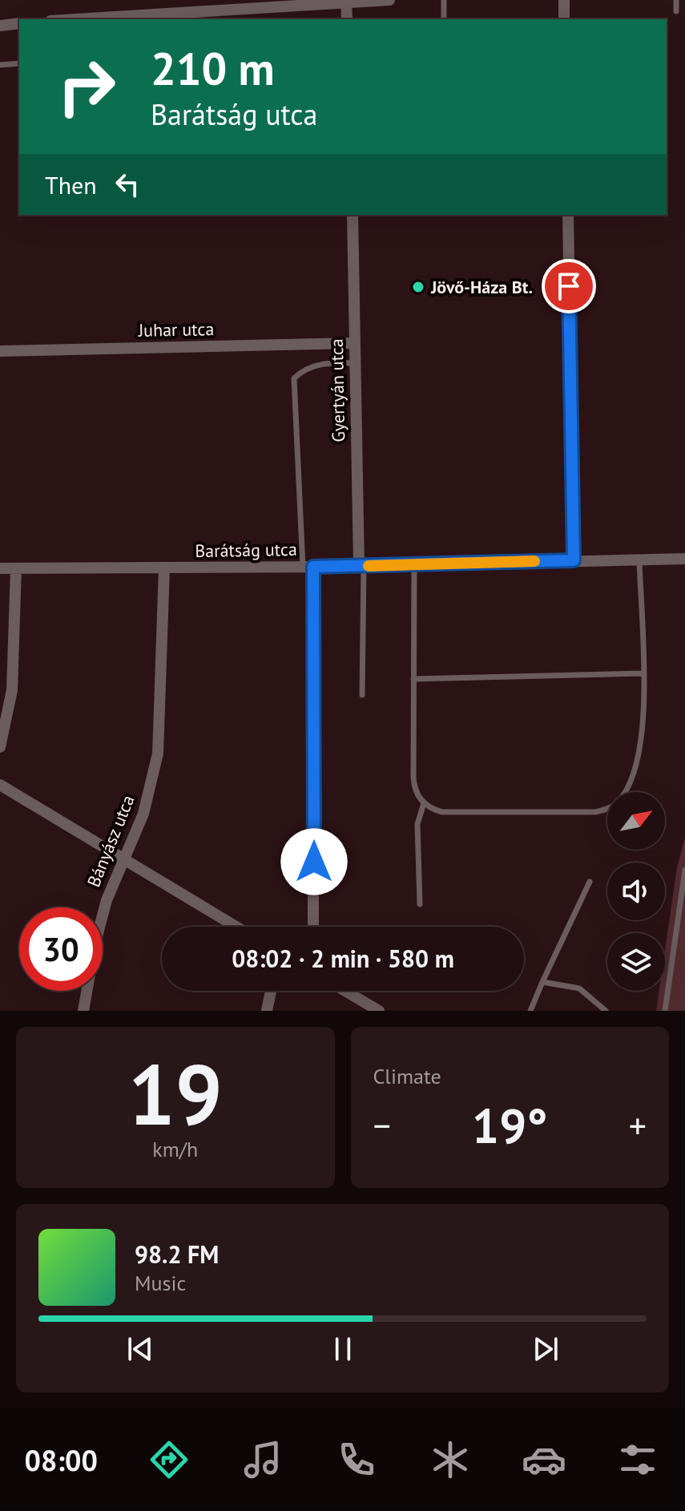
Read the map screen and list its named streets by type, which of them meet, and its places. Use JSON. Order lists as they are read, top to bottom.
{
  "streets": {
    "street": [
      "Juhar utca",
      "Gyertyán utca",
      "Barátság utca",
      "Bányász utca"
    ]
  },
  "crossings": [
    ["Juhar utca", "Gyertyán utca"],
    ["Gyertyán utca", "Barátság utca"],
    ["Barátság utca", "Bányász utca"]
  ],
  "places": ["Jövő-Háza Bt."],
  "north": "top right",
  "page": {
    "turn": ["210 m", "Barátság utca"],
    "then": "Then",
    "limit": "30",
    "trip": "08:02 · 2 min · 580 m",
    "tile": [
      ["19", "km/h"],
      "Climate"
    ],
    "heat": ["−", "19°", "+"],
    "song": ["98.2 FM", "Music"],
    "tabs": "08:00"
  }
}
